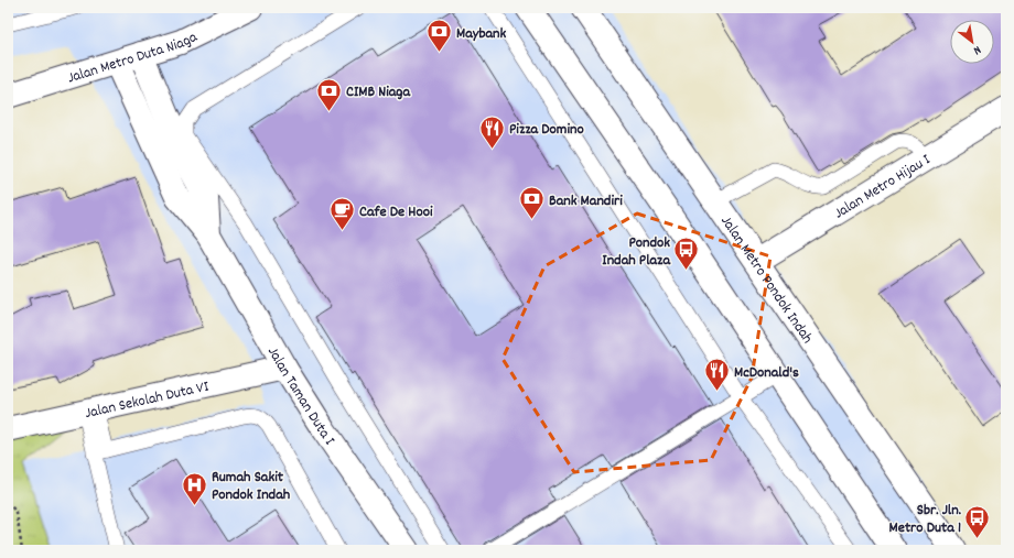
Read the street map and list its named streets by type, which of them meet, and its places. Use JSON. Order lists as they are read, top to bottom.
{
  "streets": {
    "main road": [
      "Jalan Metro Duta Niaga",
      "Jalan Metro Hijau I",
      "Jalan Metro Pondok Indah",
      "Jalan Taman Duta I",
      "Jalan Sekolah Duta VI"
    ]
  },
  "crossings": [
    ["Jalan Metro Duta Niaga", "Jalan Taman Duta I"],
    ["Jalan Metro Hijau I", "Jalan Metro Pondok Indah"],
    ["Jalan Taman Duta I", "Jalan Sekolah Duta VI"]
  ],
  "places": {
    "bank": ["Maybank", "CIMB Niaga", "Bank Mandiri"],
    "restaurant": ["Pizza Domino", "McDonald's"],
    "cafe": ["Cafe De Hooi"],
    "bus stop": ["Pondok Indah Plaza", "Sbr. Jln. Metro Duta 1"],
    "hospital": ["Rumah Sakit Pondok Indah"]
  },
  "north": "bottom right"
}
